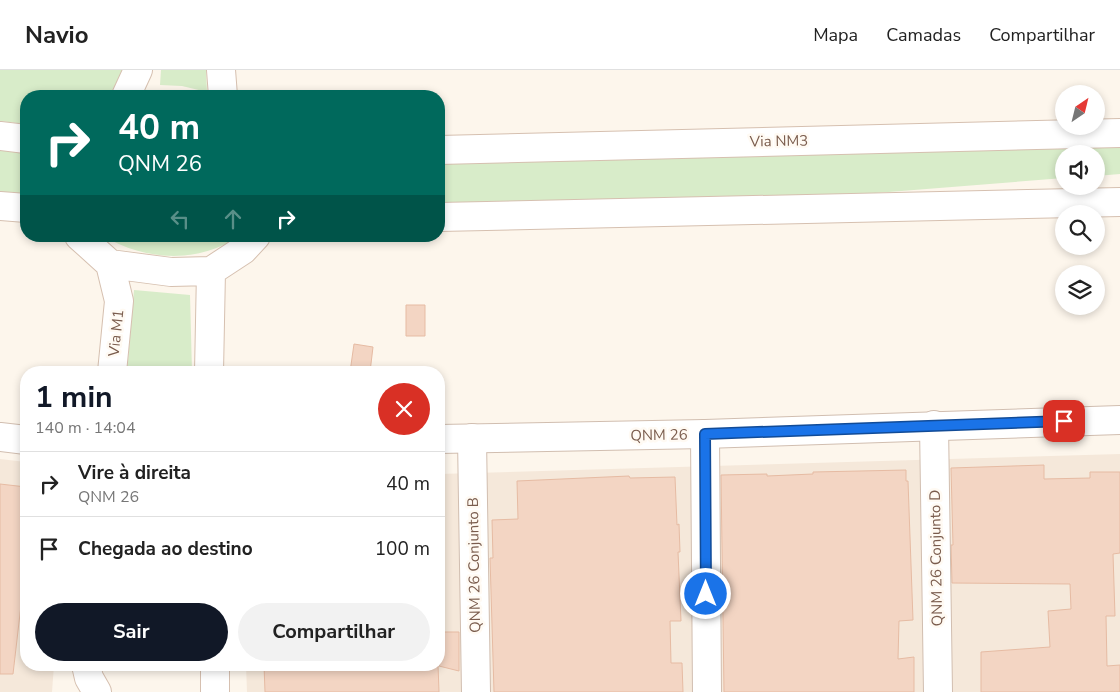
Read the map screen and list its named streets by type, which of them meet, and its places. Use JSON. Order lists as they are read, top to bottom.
{
  "streets": {
    "main road": [
      "Via NM3",
      "Via M1",
      "QNM 26",
      "QNM 26 Conjunto D",
      "QNM 26 Conjunto B"
    ]
  },
  "crossings": [
    ["QNM 26", "QNM 26 Conjunto D"],
    ["QNM 26", "QNM 26 Conjunto B"]
  ],
  "north": "top right",
  "page": {
    "header": "Navio",
    "nav": ["Mapa", "Camadas", "Compartilhar"],
    "turn": ["40 m", "QNM 26"],
    "heading": ["1 min", "140 m · 14:04"],
    "list": [
      {
        "name": "Vire à direita",
        "note": "QNM 26",
        "value": "40 m"
      },
      {
        "name": "Chegada ao destino",
        "value": "100 m"
      }
    ],
    "buttons": ["Sair", "Compartilhar"]
  }
}
